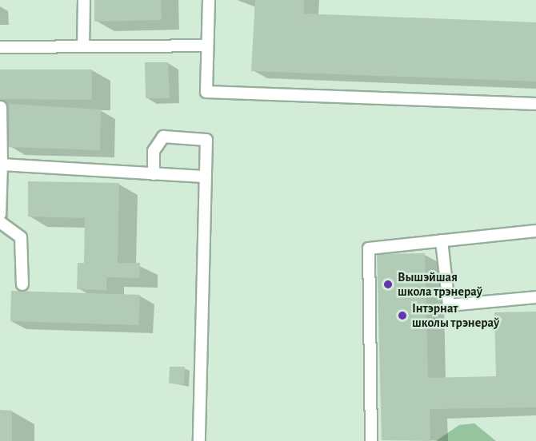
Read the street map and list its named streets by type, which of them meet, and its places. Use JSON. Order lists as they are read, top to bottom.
{
  "places": ["Вышэйшая школа трэнераў", "Інтэрнат школы трэнераў"]
}
